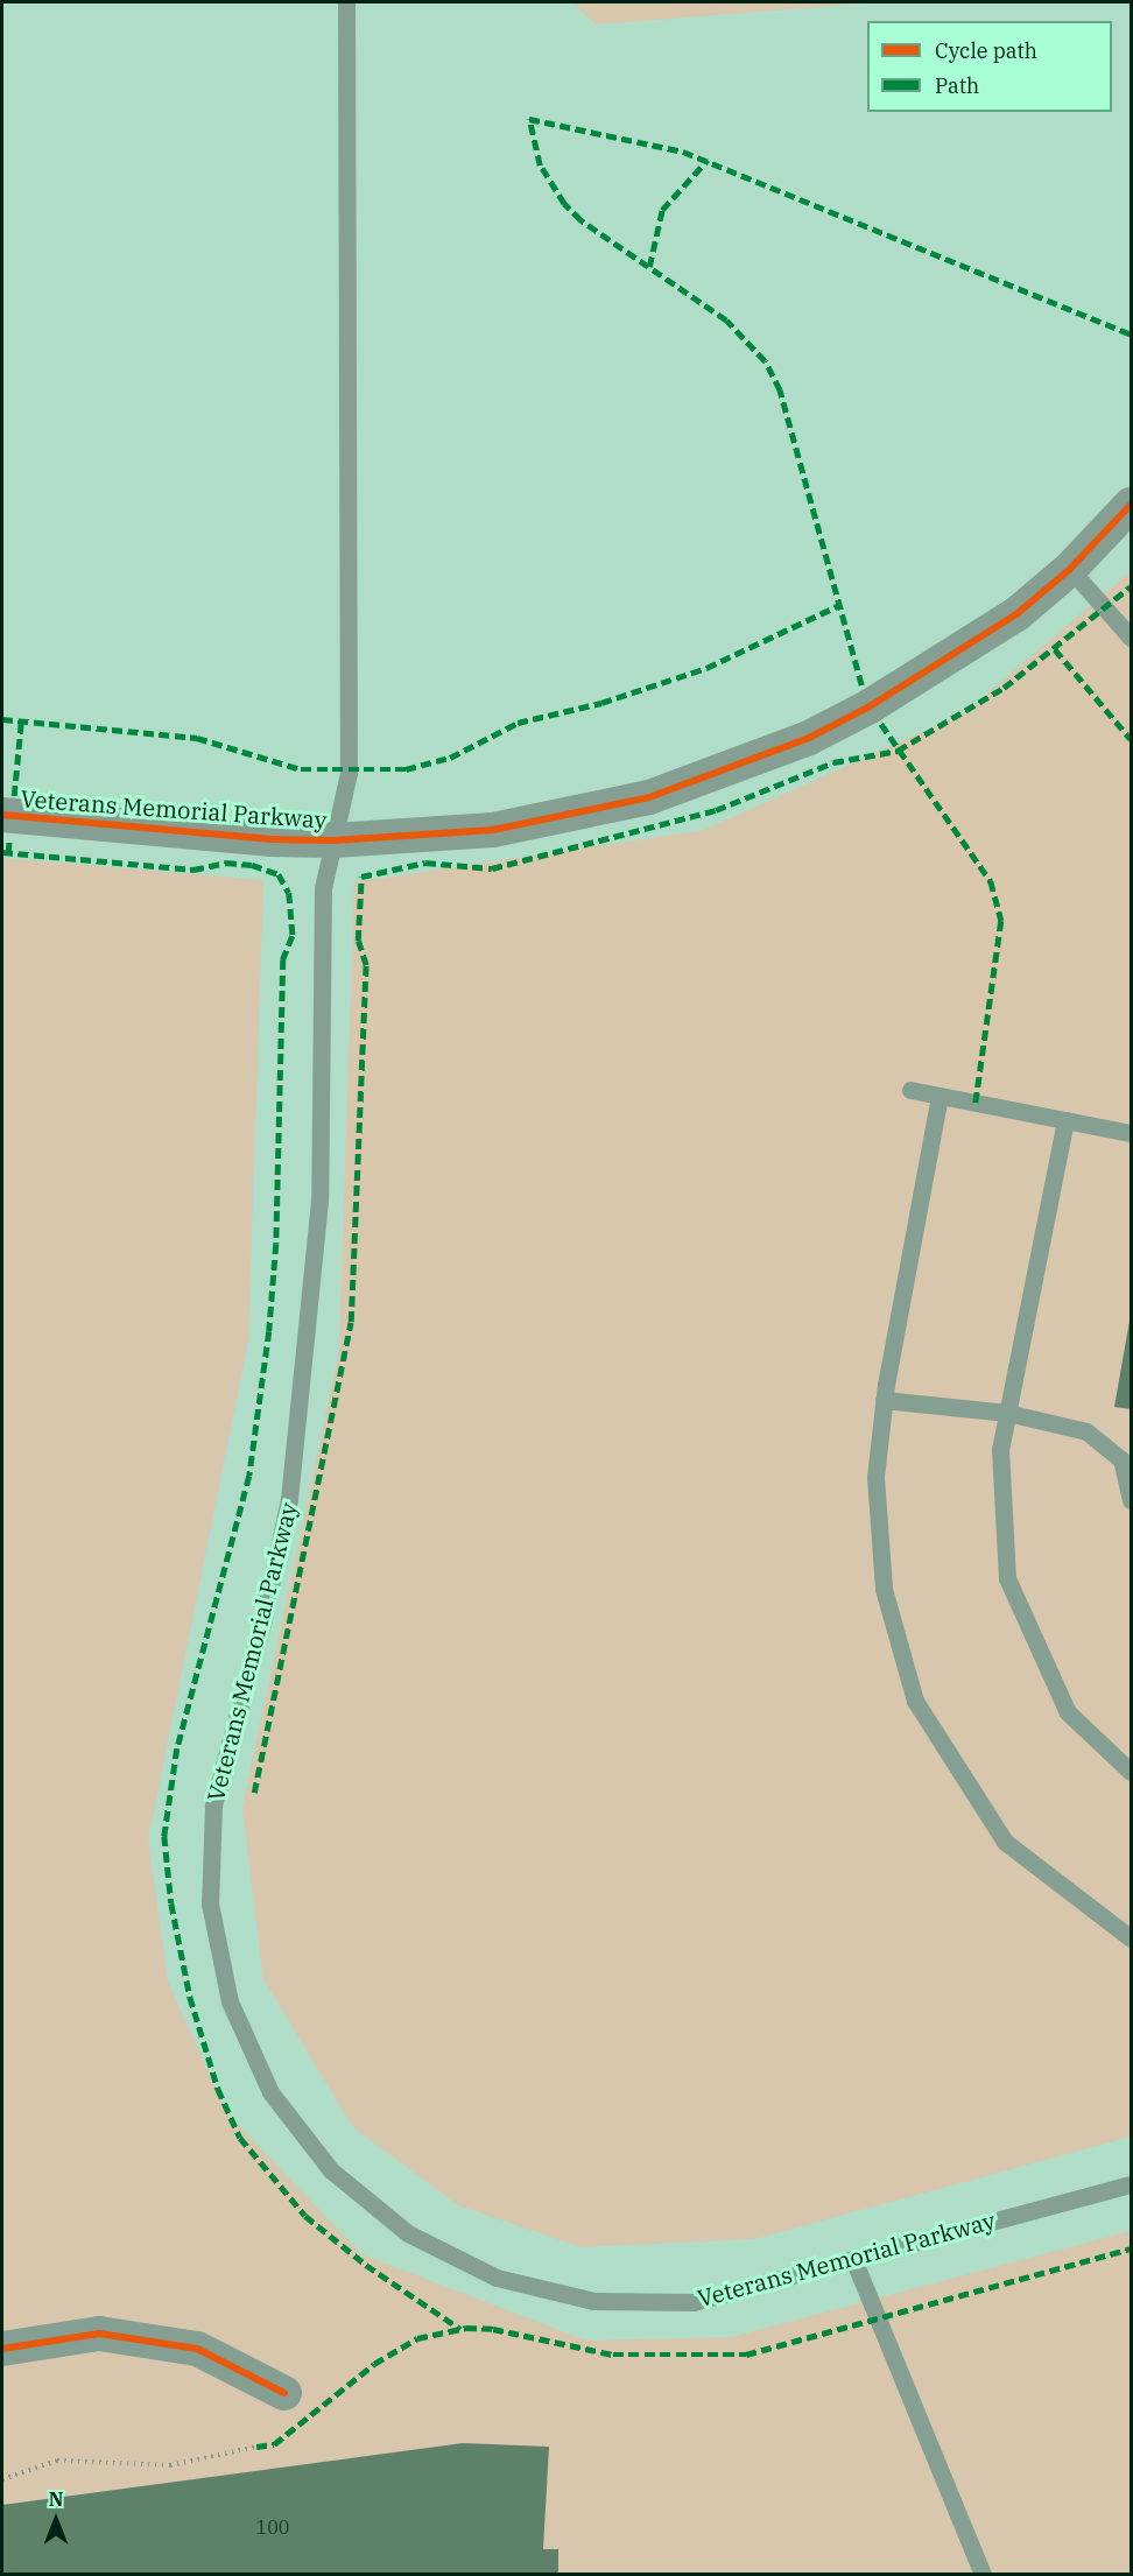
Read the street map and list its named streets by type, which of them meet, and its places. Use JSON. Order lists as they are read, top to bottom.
{
  "streets": {
    "street": ["Veterans Memorial Parkway"]
  },
  "house_numbers": ["100"],
  "legend": ["Cycle path", "Path"],
  "north": "top"
}
